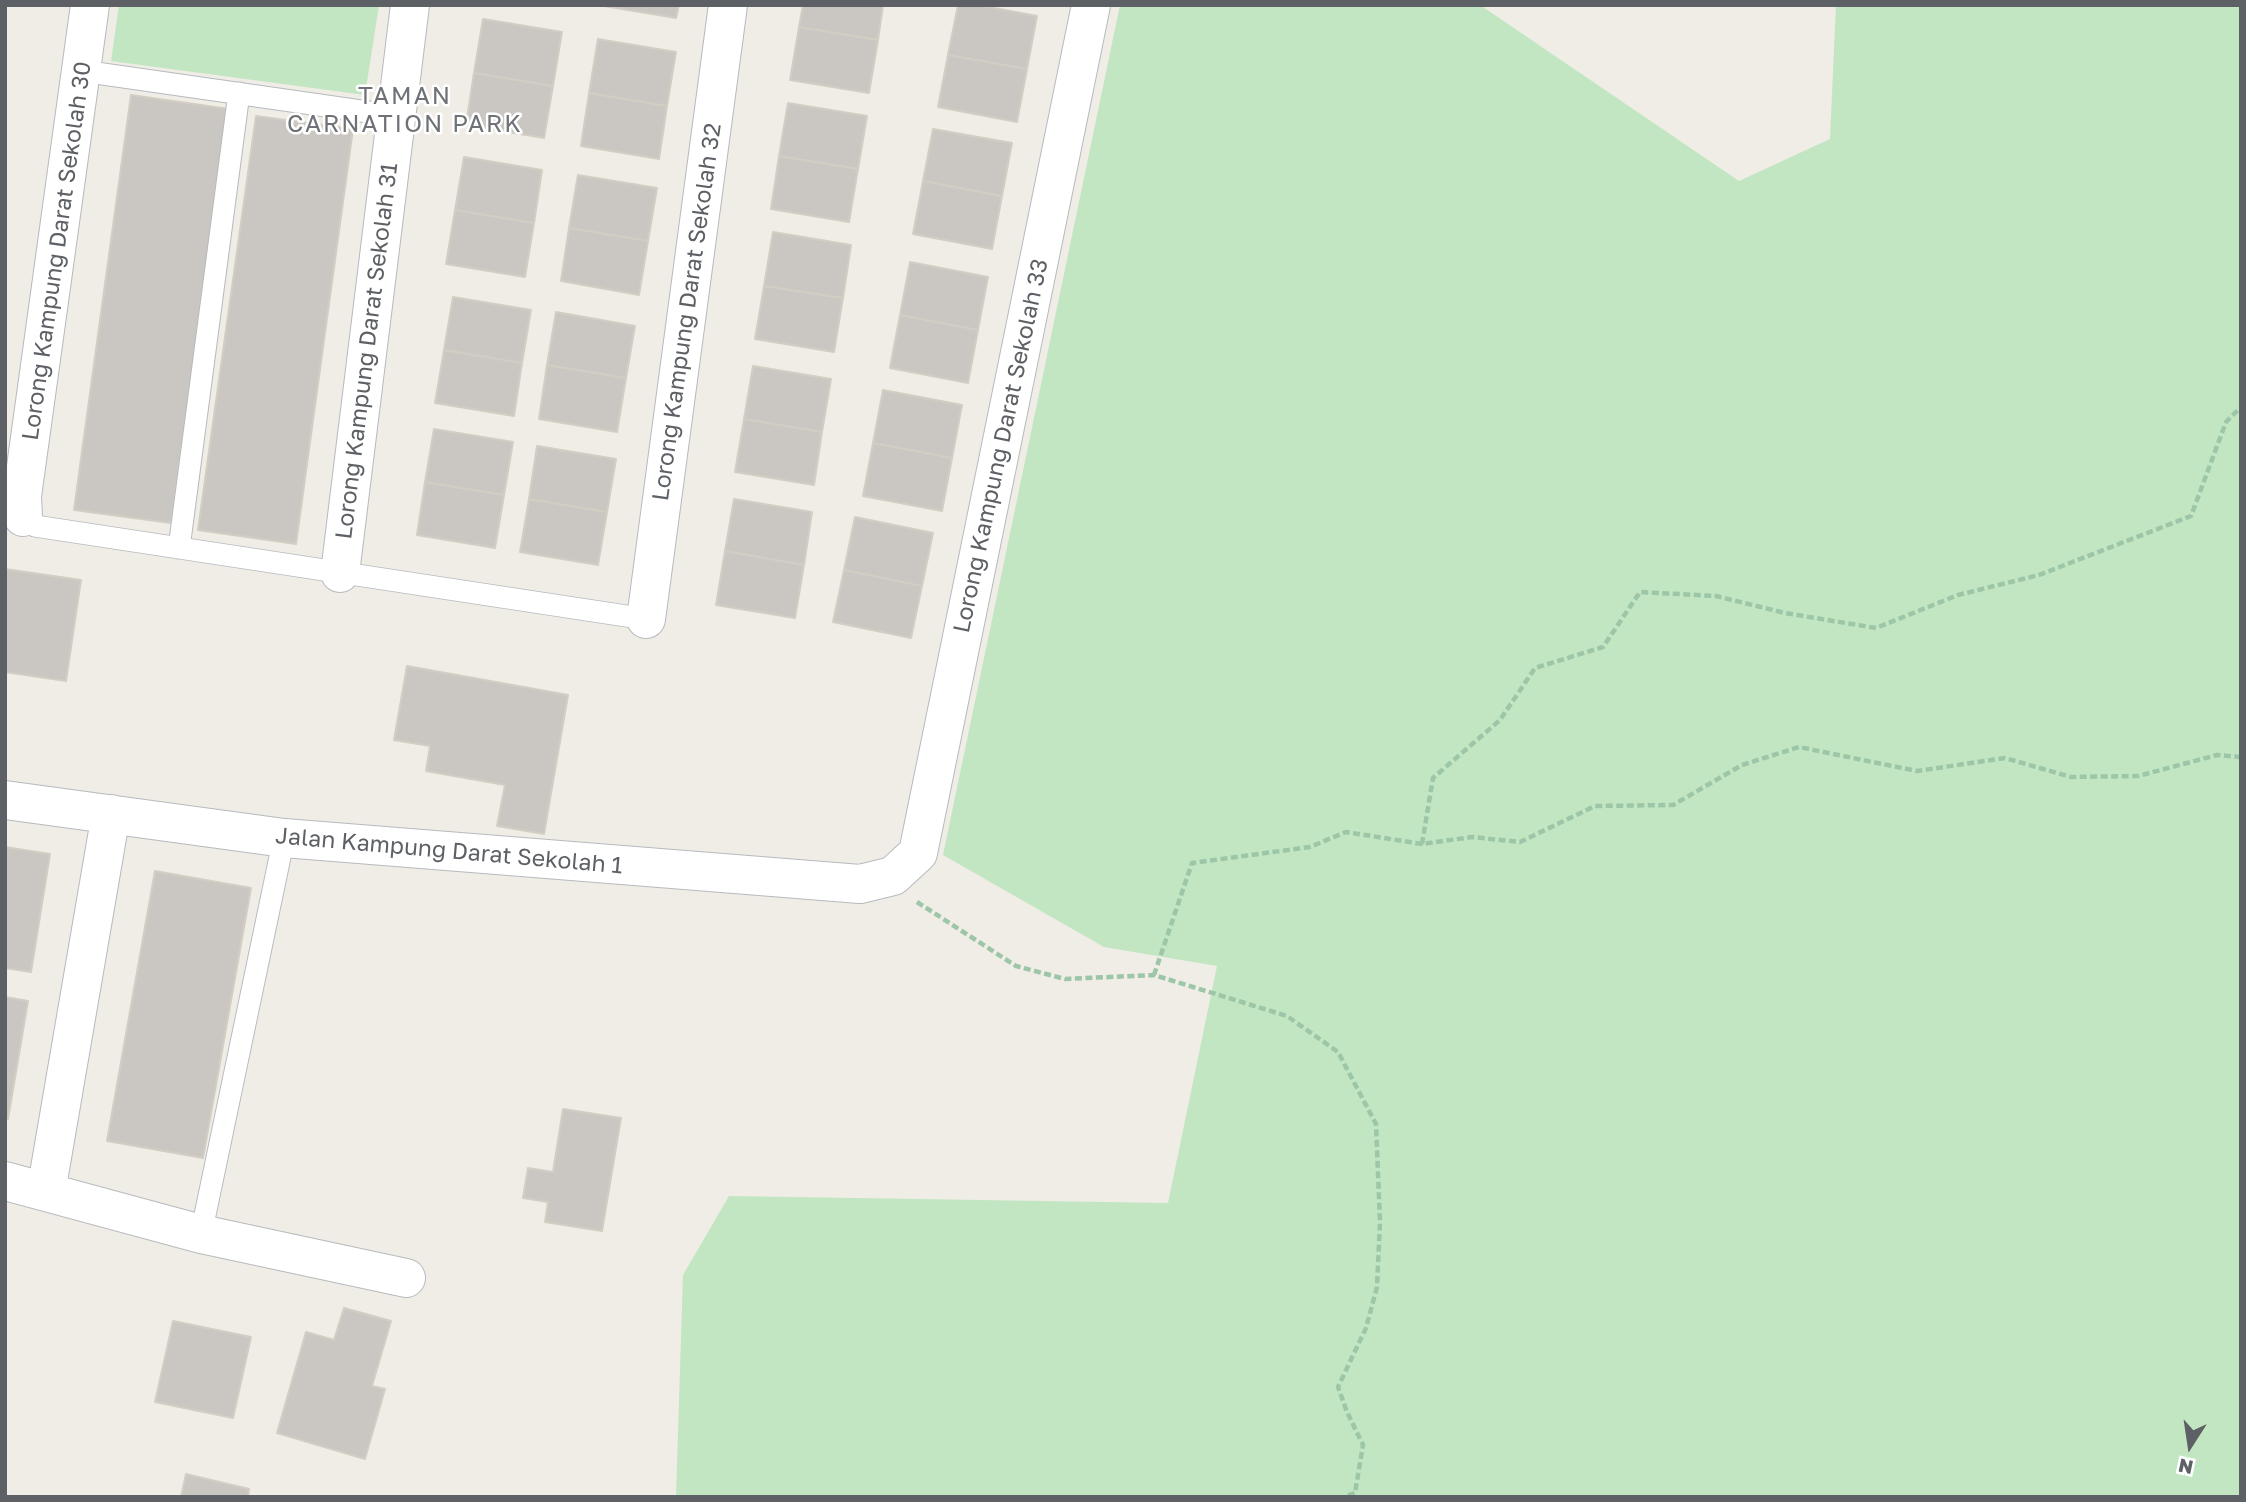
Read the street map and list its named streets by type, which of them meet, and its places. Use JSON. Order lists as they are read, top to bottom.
{
  "streets": {
    "street": [
      "Lorong Kampung Darat Sekolah 30",
      "Lorong Kampung Darat Sekolah 32",
      "Lorong Kampung Darat Sekolah 31",
      "Lorong Kampung Darat Sekolah 33",
      "Jalan Kampung Darat Sekolah 1"
    ]
  },
  "crossings": [
    ["Lorong Kampung Darat Sekolah 33", "Jalan Kampung Darat Sekolah 1"]
  ],
  "districts": ["TAMAN CARNATION PARK"],
  "north": "bottom"
}
